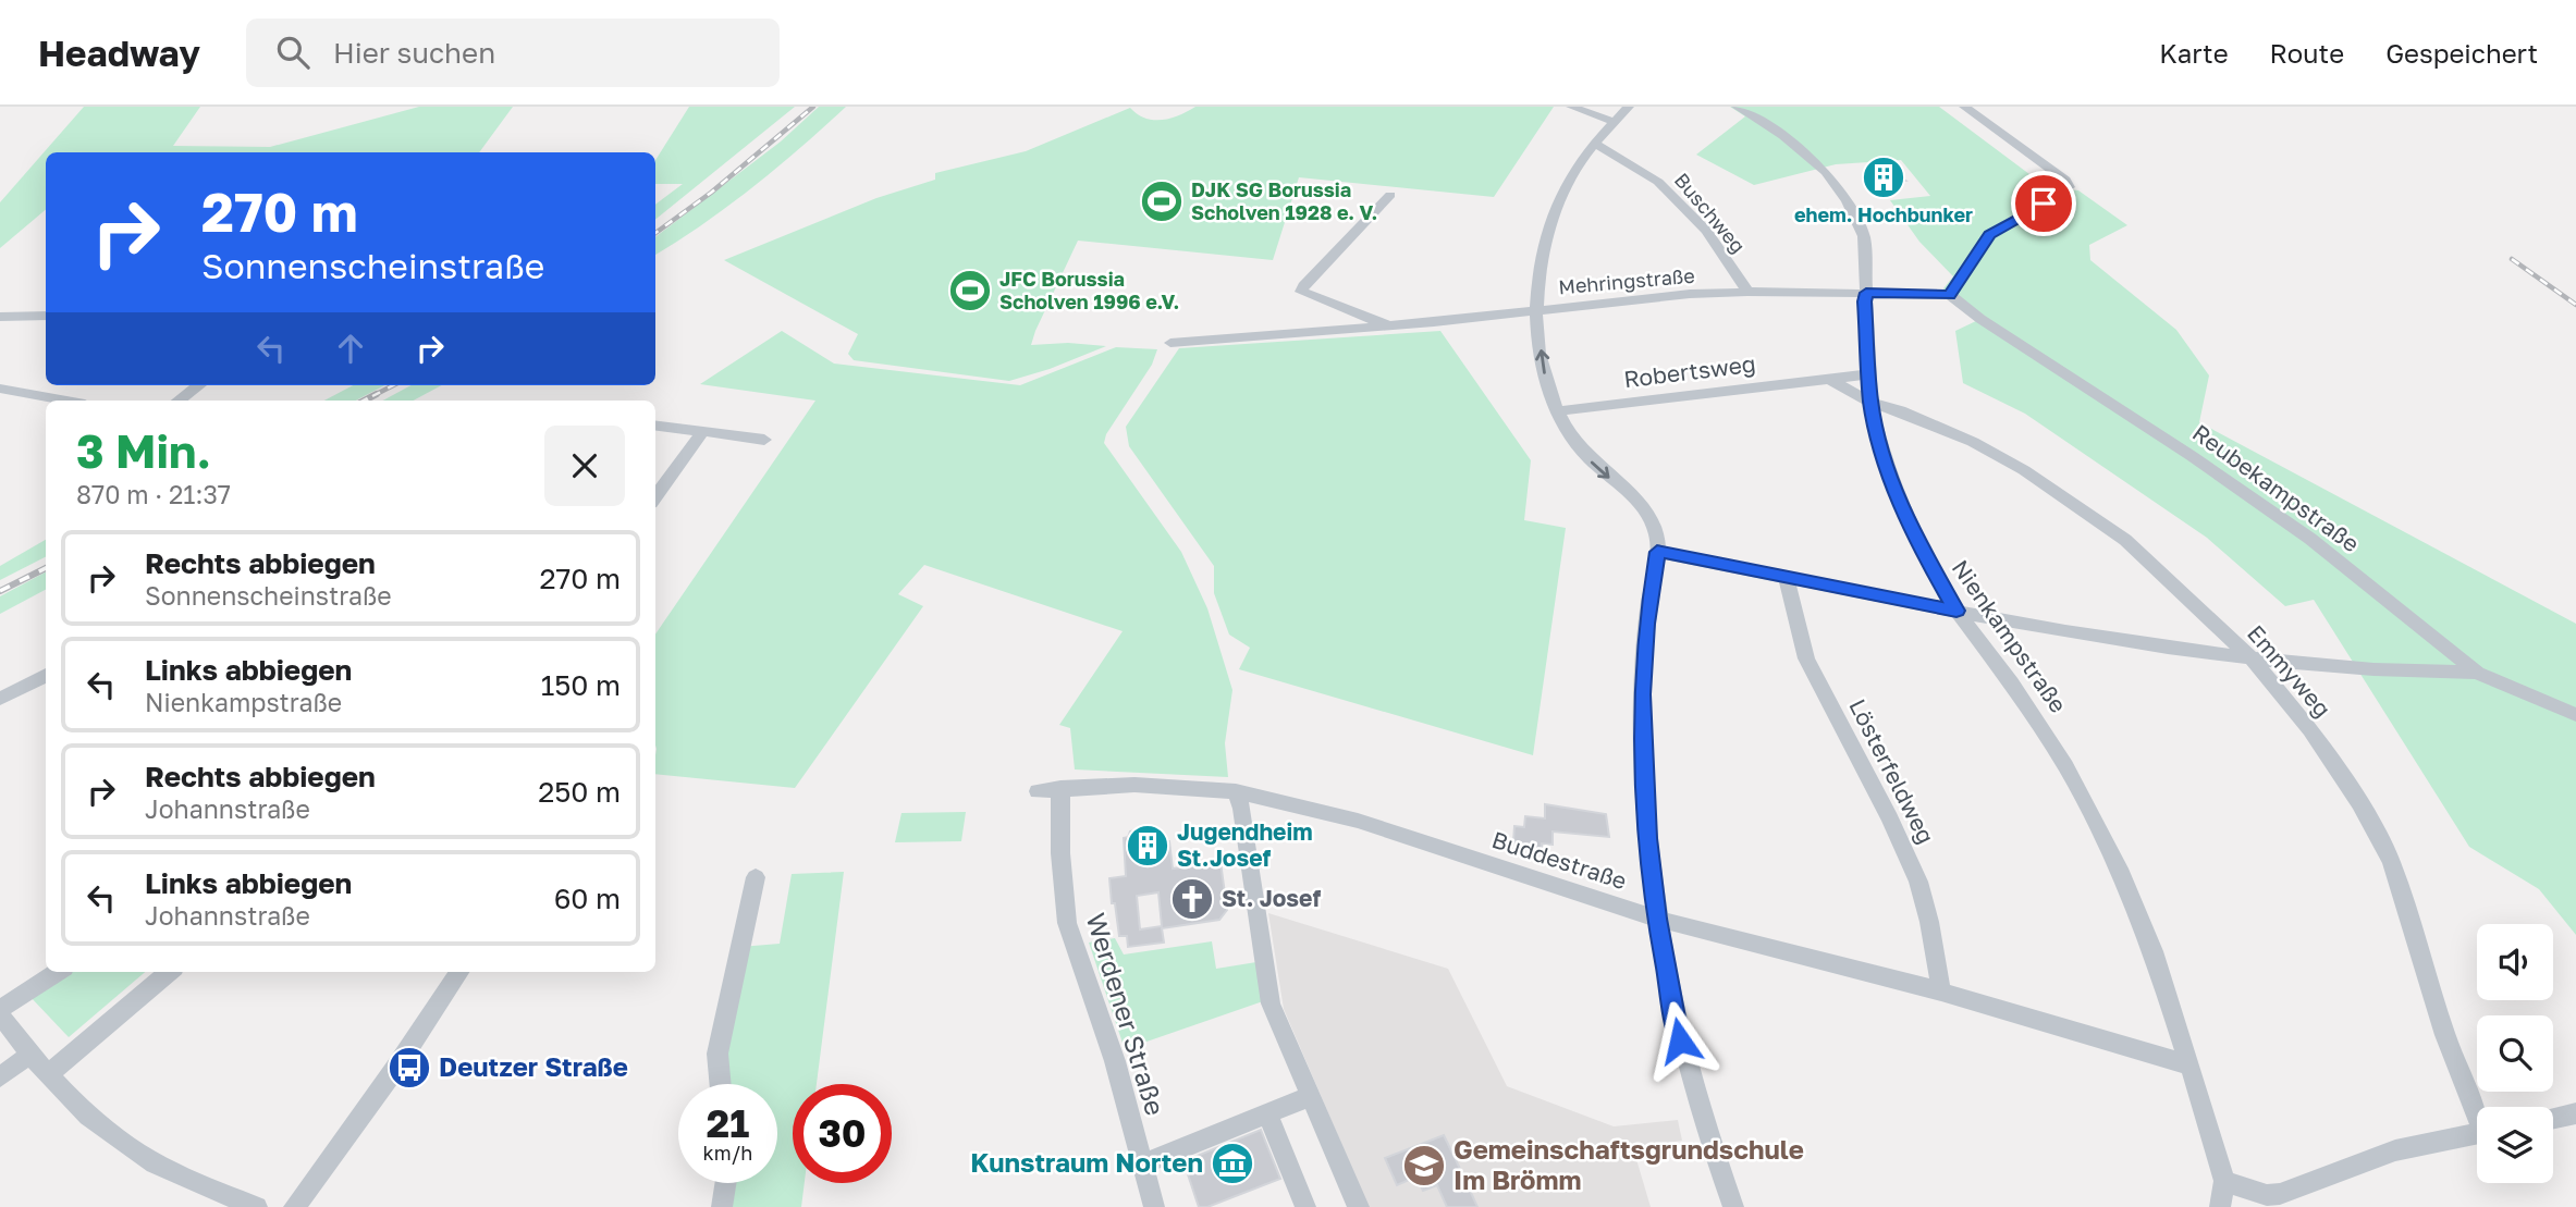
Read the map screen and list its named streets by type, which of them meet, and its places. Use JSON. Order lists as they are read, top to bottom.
{
  "streets": {
    "street": [
      "Buschweg",
      "Mehringstraße",
      "Robertsweg",
      "Reubekampstraße",
      "Nienkampstraße",
      "Emmyweg",
      "Lösterfeldweg",
      "Buddestraße",
      "Werdener Straße"
    ]
  },
  "crossings": [
    ["Buschweg", "Mehringstraße"],
    ["Mehringstraße", "Reubekampstraße"],
    ["Mehringstraße", "Nienkampstraße"],
    ["Robertsweg", "Nienkampstraße"],
    ["Nienkampstraße", "Emmyweg"],
    ["Nienkampstraße", "Buddestraße"],
    ["Lösterfeldweg", "Buddestraße"],
    ["Buddestraße", "Werdener Straße"]
  ],
  "places": {
    "building": ["ehem. Hochbunker", "Jugendheim St.Josef"],
    "sports": ["DJK SG Borussia Scholven 1928 e. V.", "JFC Borussia Scholven 1996 e.V."],
    "church": ["St. Josef"],
    "bus stop": ["Deutzer Straße"],
    "museum": ["Kunstraum Norten"],
    "school or university": ["Gemeinschaftsgrundschule Im Brömm"]
  },
  "page": {
    "header": "Headway",
    "search": "Hier suchen",
    "nav": ["Karte", "Route", "Gespeichert"],
    "turn": ["270 m", "Sonnenscheinstraße"],
    "heading": ["3 Min.", "870 m · 21:37"],
    "list": [
      {
        "name": "Rechts abbiegen",
        "note": "Sonnenscheinstraße",
        "value": "270 m"
      },
      {
        "name": "Links abbiegen",
        "note": "Nienkampstraße",
        "value": "150 m"
      },
      {
        "name": "Rechts abbiegen",
        "note": "Johannstraße",
        "value": "250 m"
      },
      {
        "name": "Links abbiegen",
        "note": "Johannstraße",
        "value": "60 m"
      }
    ],
    "speed": "21 km/h",
    "limit": "30"
  }
}
